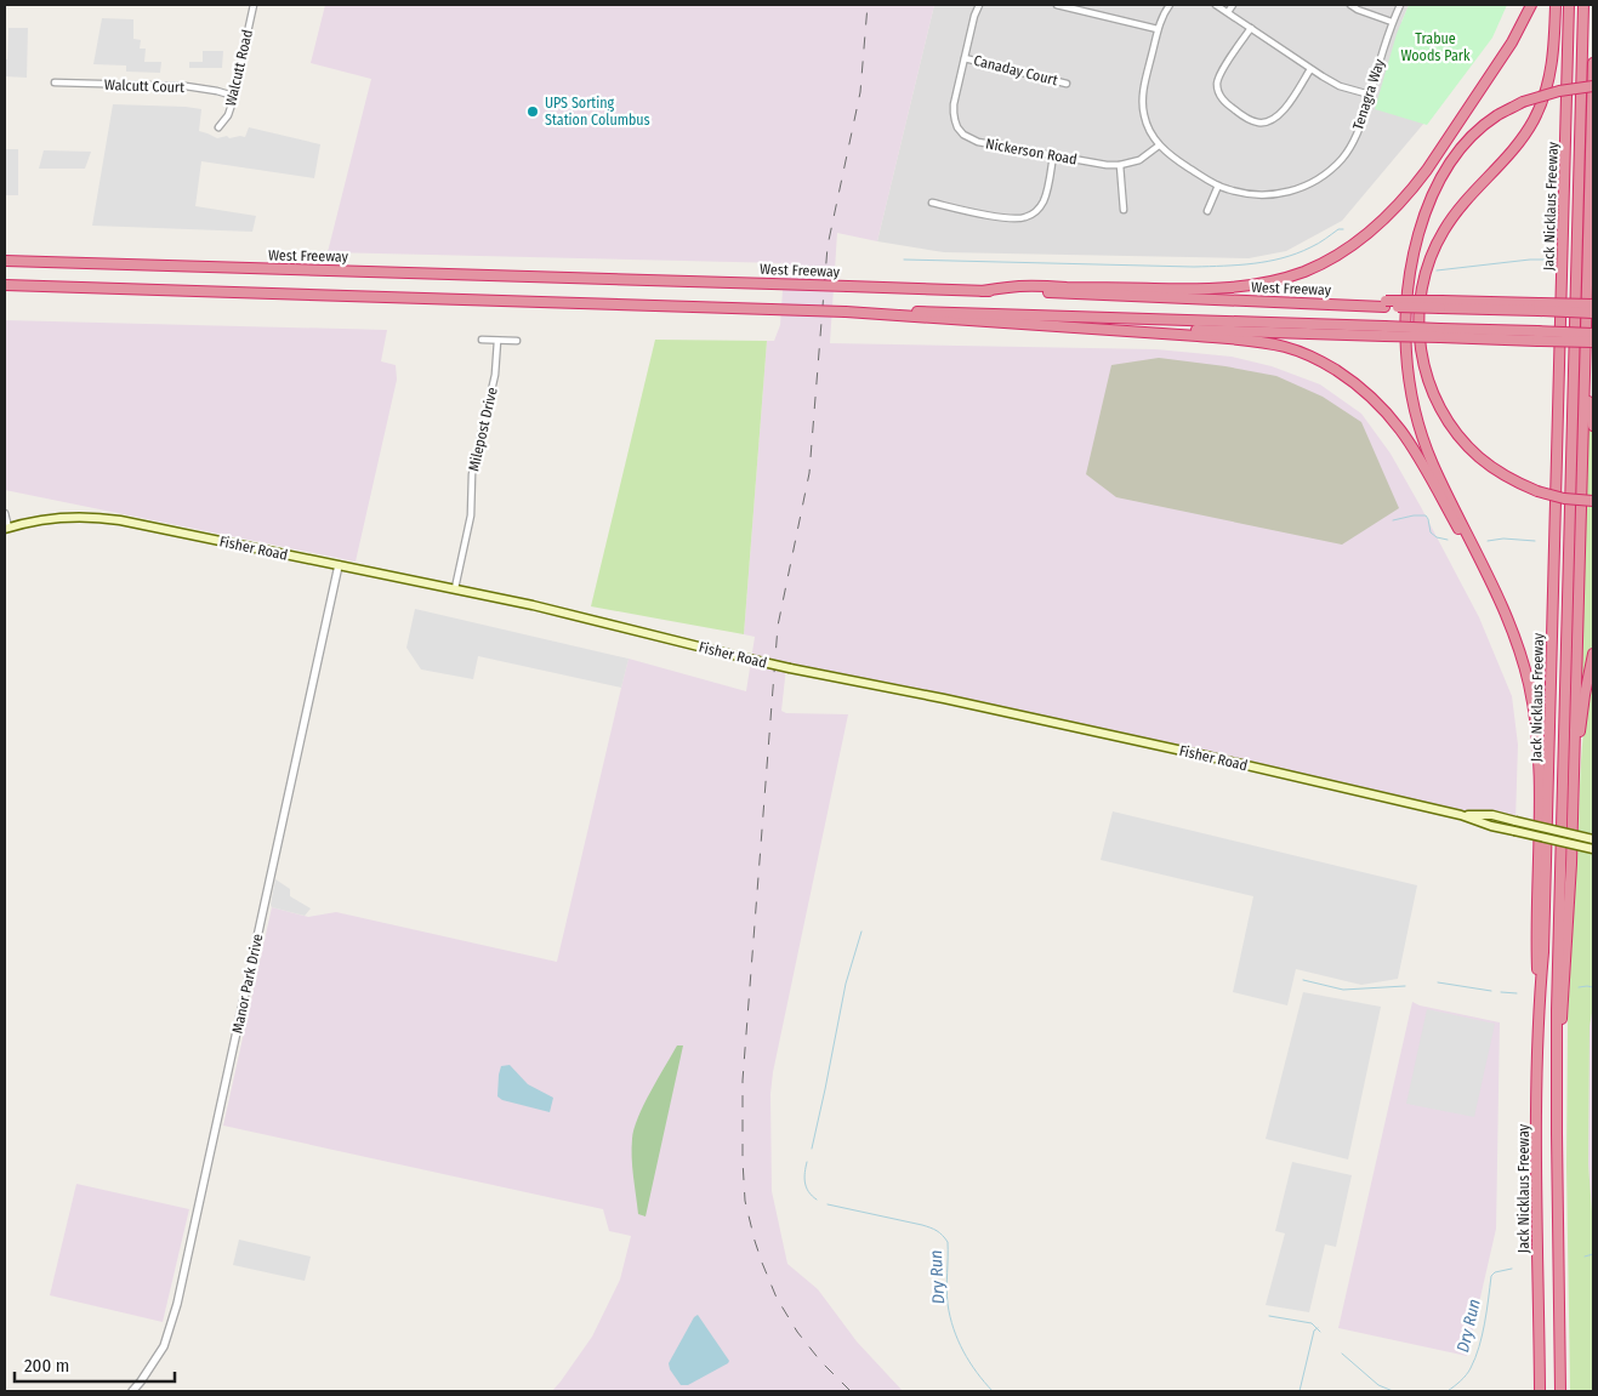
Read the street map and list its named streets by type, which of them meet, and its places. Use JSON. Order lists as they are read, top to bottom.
{
  "streets": {
    "highway": ["Jack Nicklaus Freeway", "West Freeway"],
    "main road": ["Fisher Road"],
    "street": [
      "Walcutt Road",
      "Canaday Court",
      "Walcutt Court",
      "Tenagra Way",
      "Nickerson Road",
      "Milepost Drive",
      "Manor Park Drive"
    ]
  },
  "crossings": [
    ["Walcutt Road", "Walcutt Court"],
    ["Canaday Court", "Nickerson Road"],
    ["Tenagra Way", "Nickerson Road"],
    ["Milepost Drive", "Fisher Road"],
    ["Fisher Road", "Manor Park Drive"]
  ],
  "water": ["Dry Run"],
  "parks": ["Trabue Woods Park"],
  "places": ["UPS Sorting Station Columbus"],
  "scale_bar": "200 m"
}
